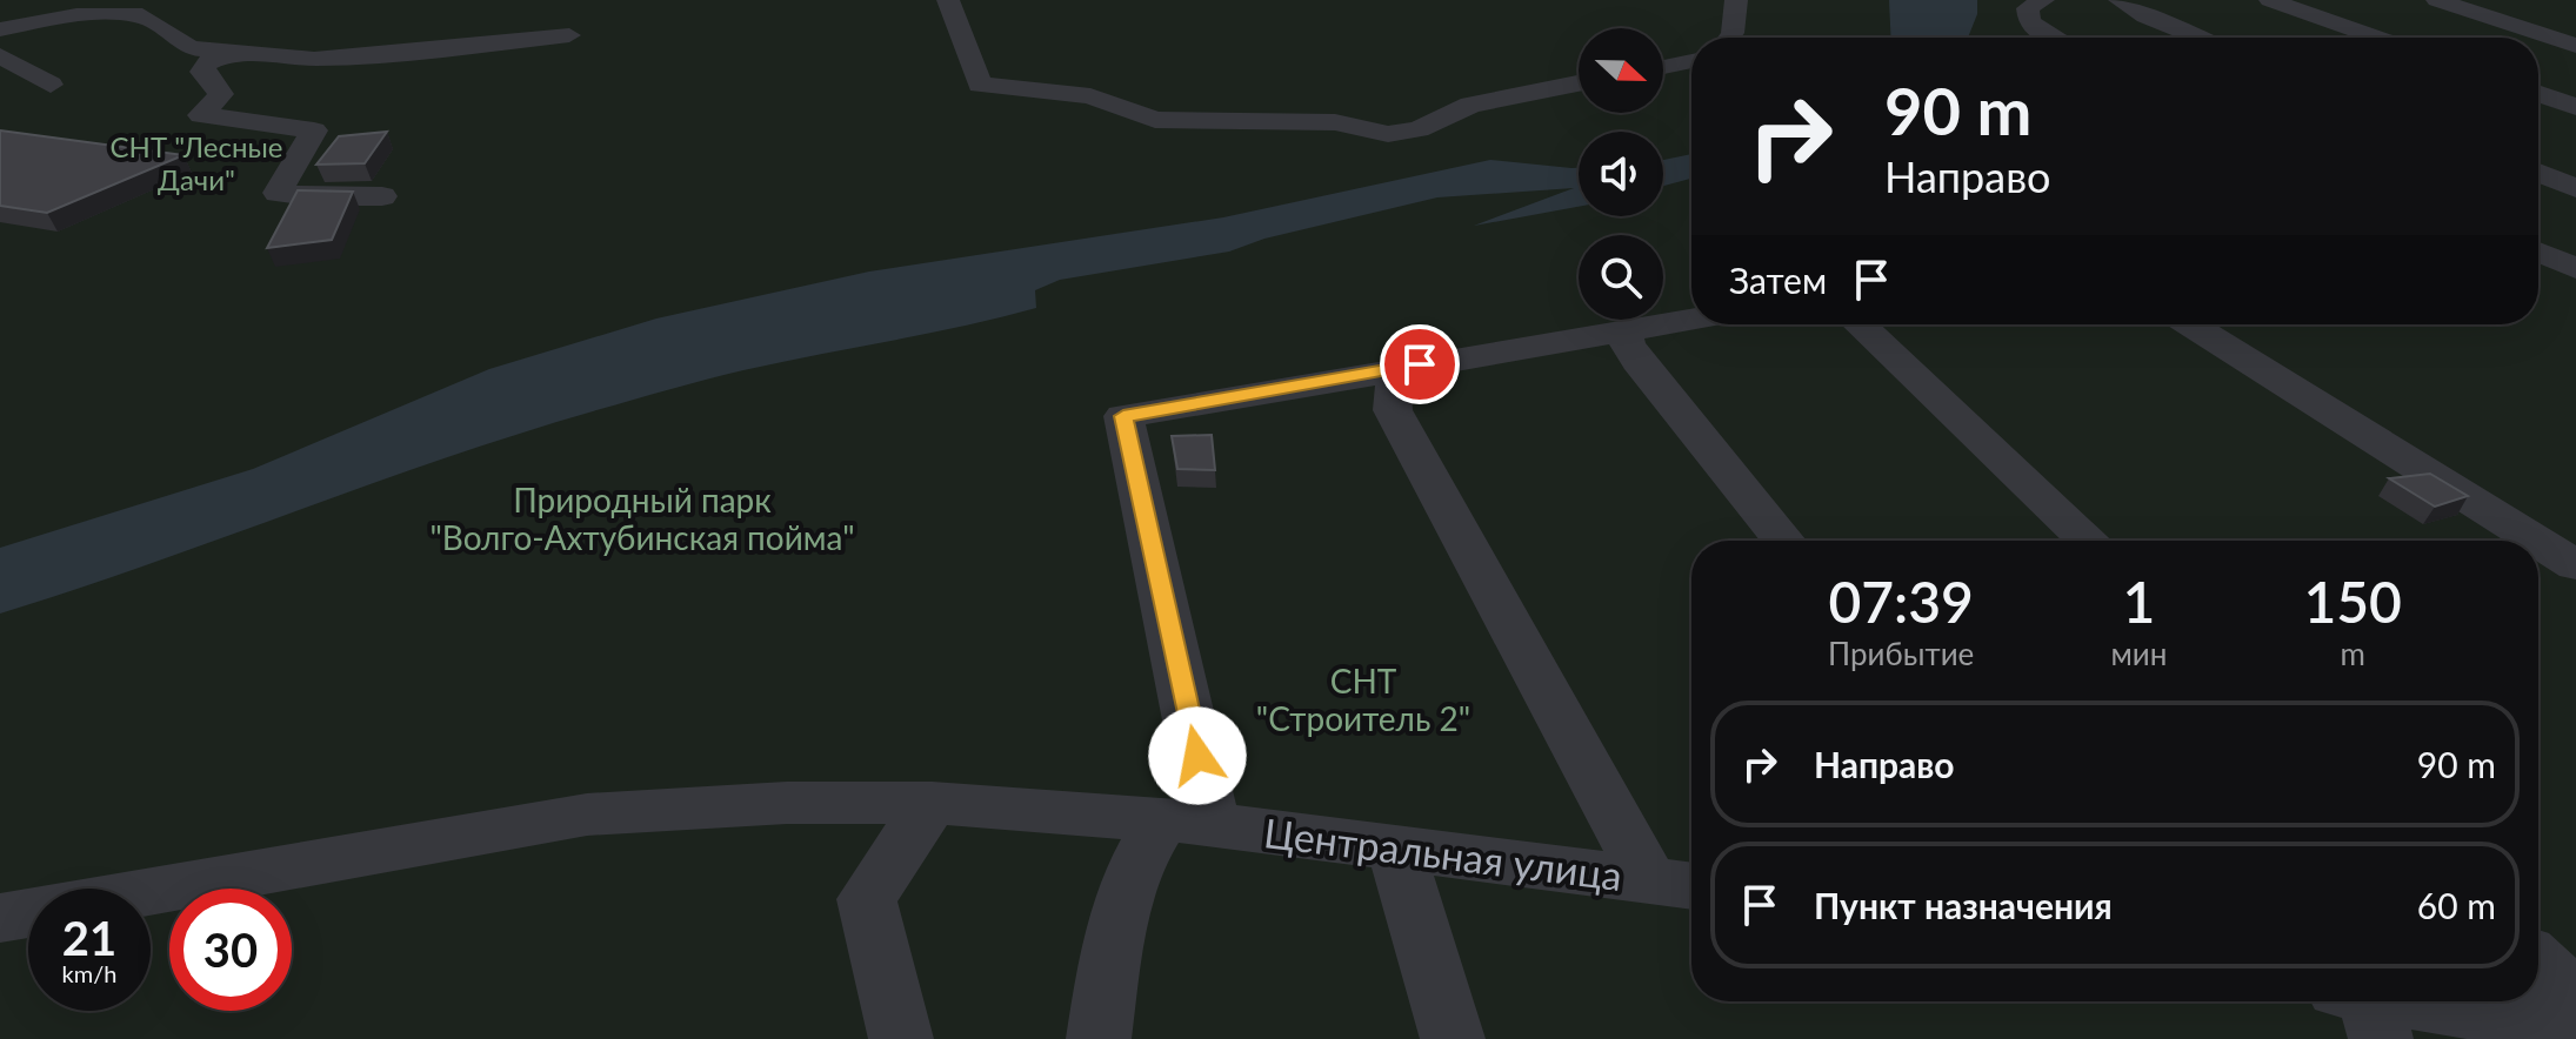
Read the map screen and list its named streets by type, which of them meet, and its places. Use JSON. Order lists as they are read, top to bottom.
{
  "streets": {
    "street": ["Центральная улица"]
  },
  "parks": ["СНТ \"Лесные Дачи\"", "Природный парк \"Волго-Ахтубинская пойма\"", "СНТ \"Строитель 2\""],
  "north": "right",
  "page": {
    "turn": ["90 m", "Направо"],
    "then": "Затем",
    "eta": [
      "07:39",
      "Прибытие",
      "1",
      "мин",
      "150",
      "m"
    ],
    "list": [
      {
        "name": "Направо",
        "value": "90 m"
      },
      {
        "name": "Пункт назначения",
        "value": "60 m"
      }
    ],
    "speed": "21 km/h",
    "limit": "30"
  }
}
